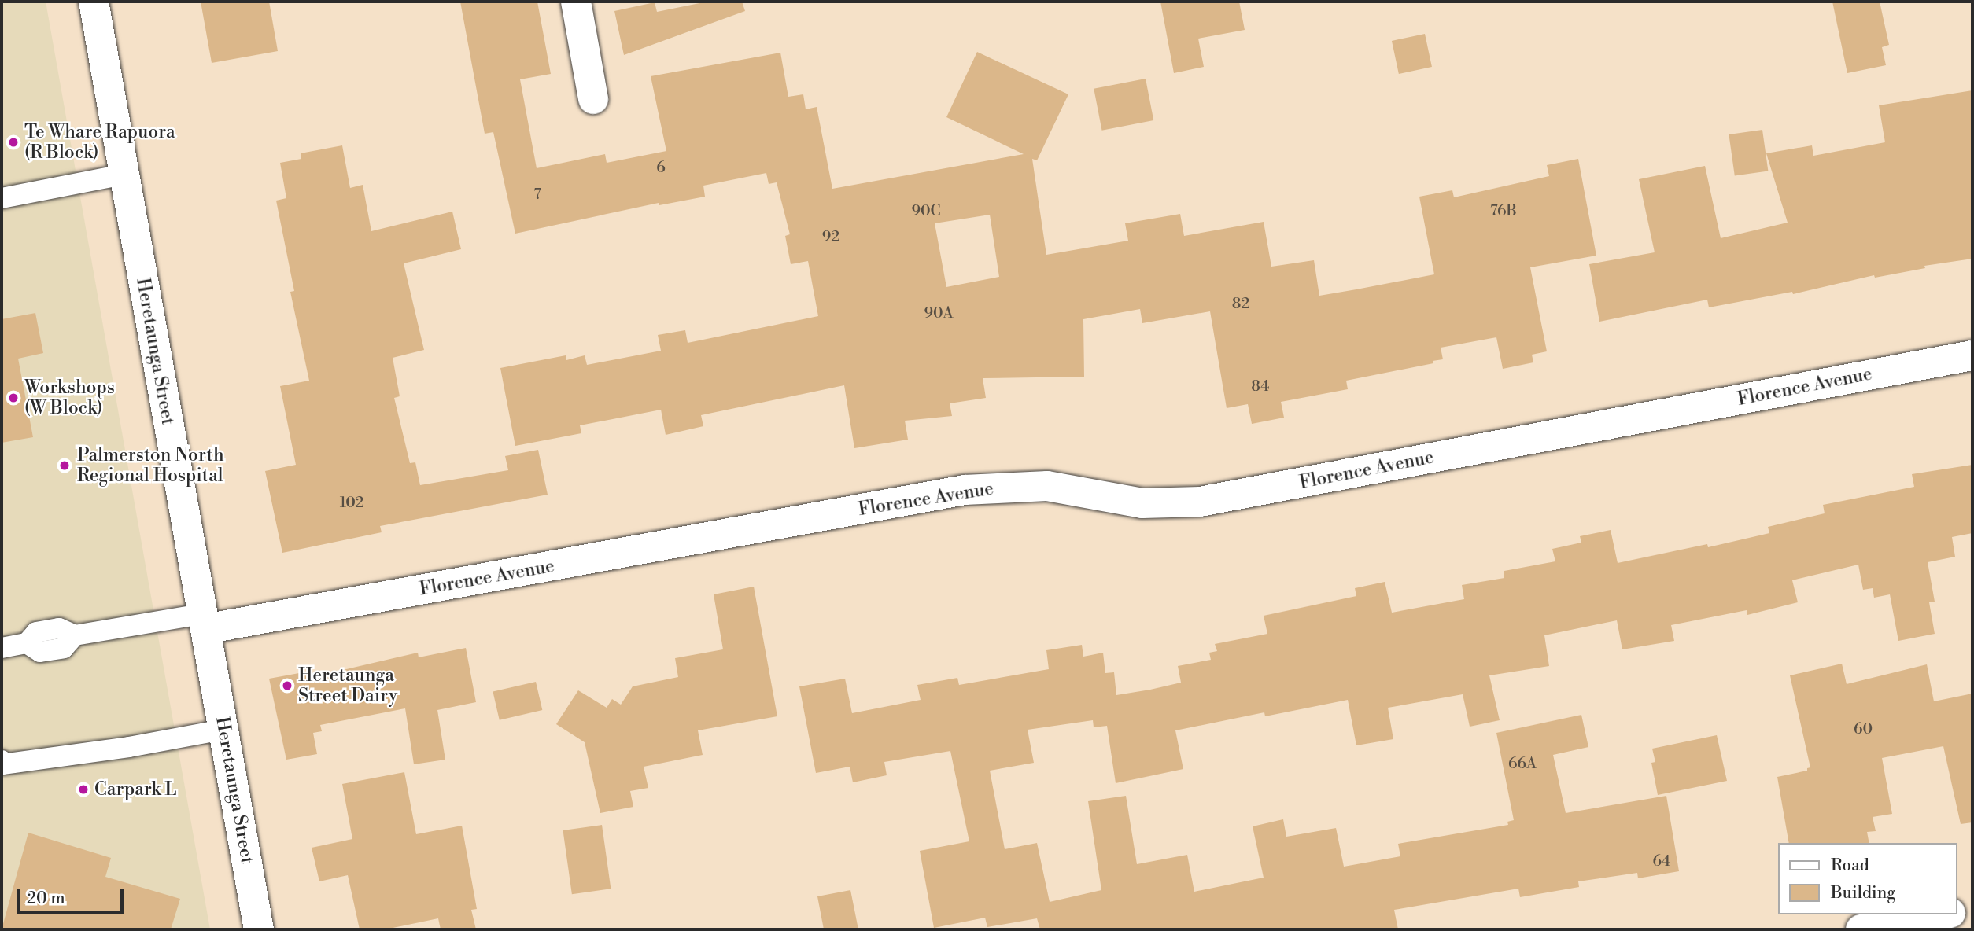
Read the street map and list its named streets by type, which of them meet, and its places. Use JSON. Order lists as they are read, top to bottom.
{
  "streets": {
    "street": ["Heretaunga Street", "Florence Avenue"]
  },
  "crossings": [
    ["Heretaunga Street", "Florence Avenue"]
  ],
  "places": [
    "Te Whare Rapuora (R Block)",
    "Workshops (W Block)",
    "Palmerston North Regional Hospital",
    "Heretaunga Street Dairy",
    "Carpark L"
  ],
  "house_numbers": [
    "6",
    "7",
    "90C",
    "76B",
    "92",
    "82",
    "90A",
    "84",
    "102",
    "60",
    "66A",
    "64"
  ],
  "legend": ["Road", "Building"],
  "scale_bar": "20 m"
}
